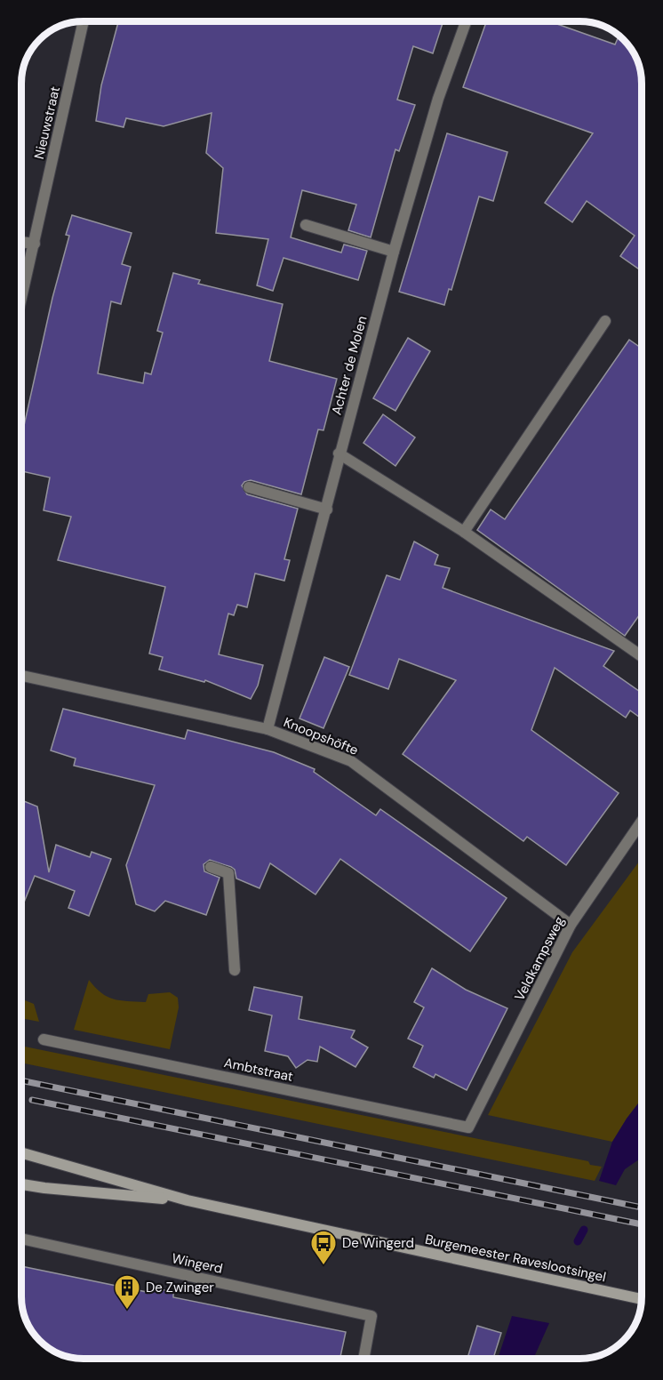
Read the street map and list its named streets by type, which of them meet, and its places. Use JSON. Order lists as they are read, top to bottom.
{
  "streets": {
    "main road": ["Burgemeester Raveslootsingel"],
    "street": [
      "Nieuwstraat",
      "Achter de Molen",
      "Knoopshöfte",
      "Veldkampsweg",
      "Ambtstraat",
      "Wingerd"
    ]
  },
  "crossings": [
    ["Achter de Molen", "Knoopshöfte"],
    ["Knoopshöfte", "Veldkampsweg"],
    ["Veldkampsweg", "Ambtstraat"]
  ],
  "places": {
    "bus stop": ["De Wingerd"],
    "building": ["De Zwinger"]
  }
}
